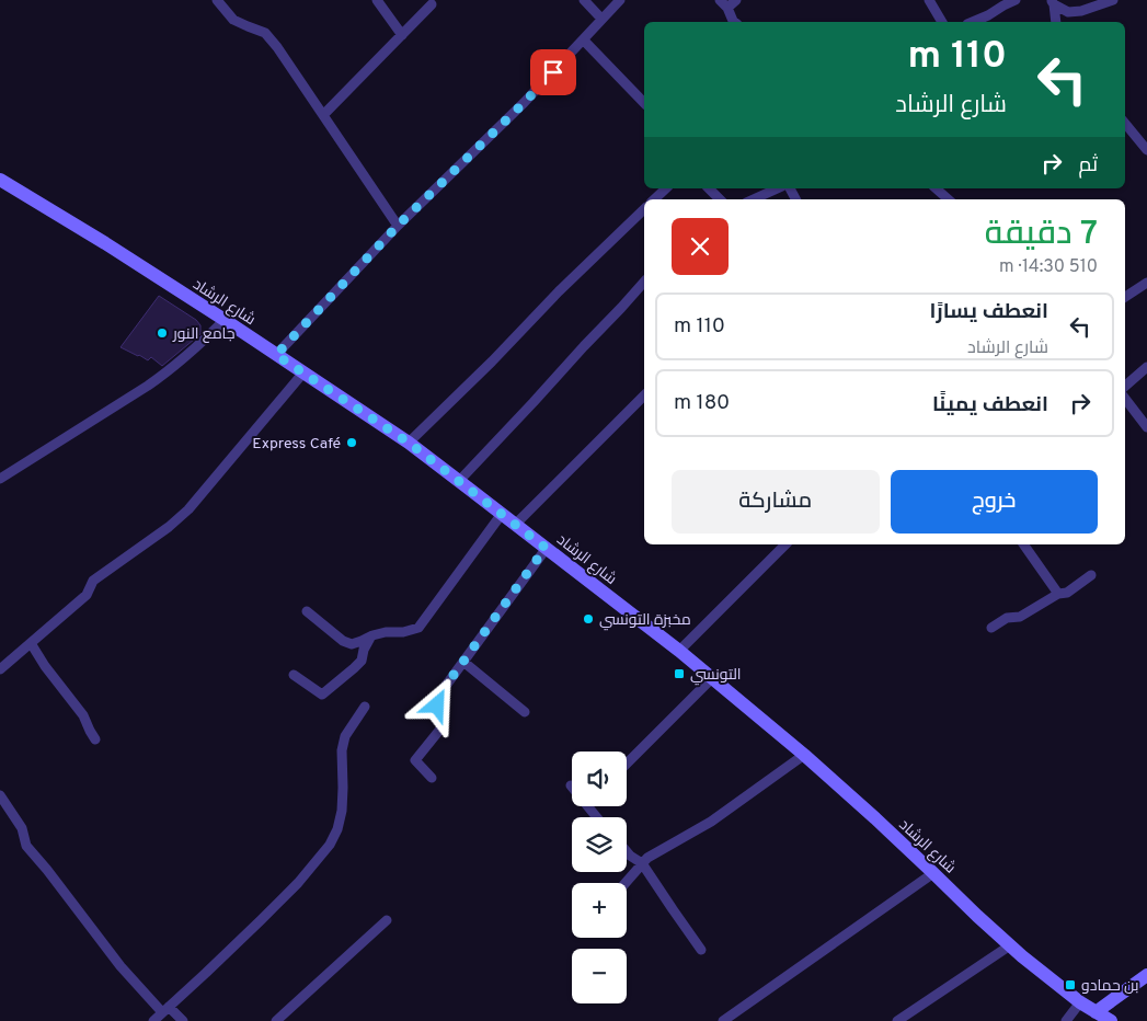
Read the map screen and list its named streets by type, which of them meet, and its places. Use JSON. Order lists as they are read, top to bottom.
{
  "streets": {
    "street": ["شارع الرشاد"]
  },
  "places": {
    "other": ["جامع النور", "Express Café", "مخبزة التونسي"],
    "transit": ["التونسي", "بن حمادو"]
  },
  "page": {
    "turn": ["110 m", "شارع الرشاد"],
    "then": "ثم",
    "heading": ["7 دقيقة", "510 m · 14:30"],
    "list": [
      {
        "name": "انعطف يسارًا",
        "note": "شارع الرشاد",
        "value": "110 m"
      },
      {
        "name": "انعطف يمينًا",
        "value": "180 m"
      }
    ],
    "buttons": ["خروج", "مشاركة"],
    "map_buttons": ["+", "−"]
  }
}
